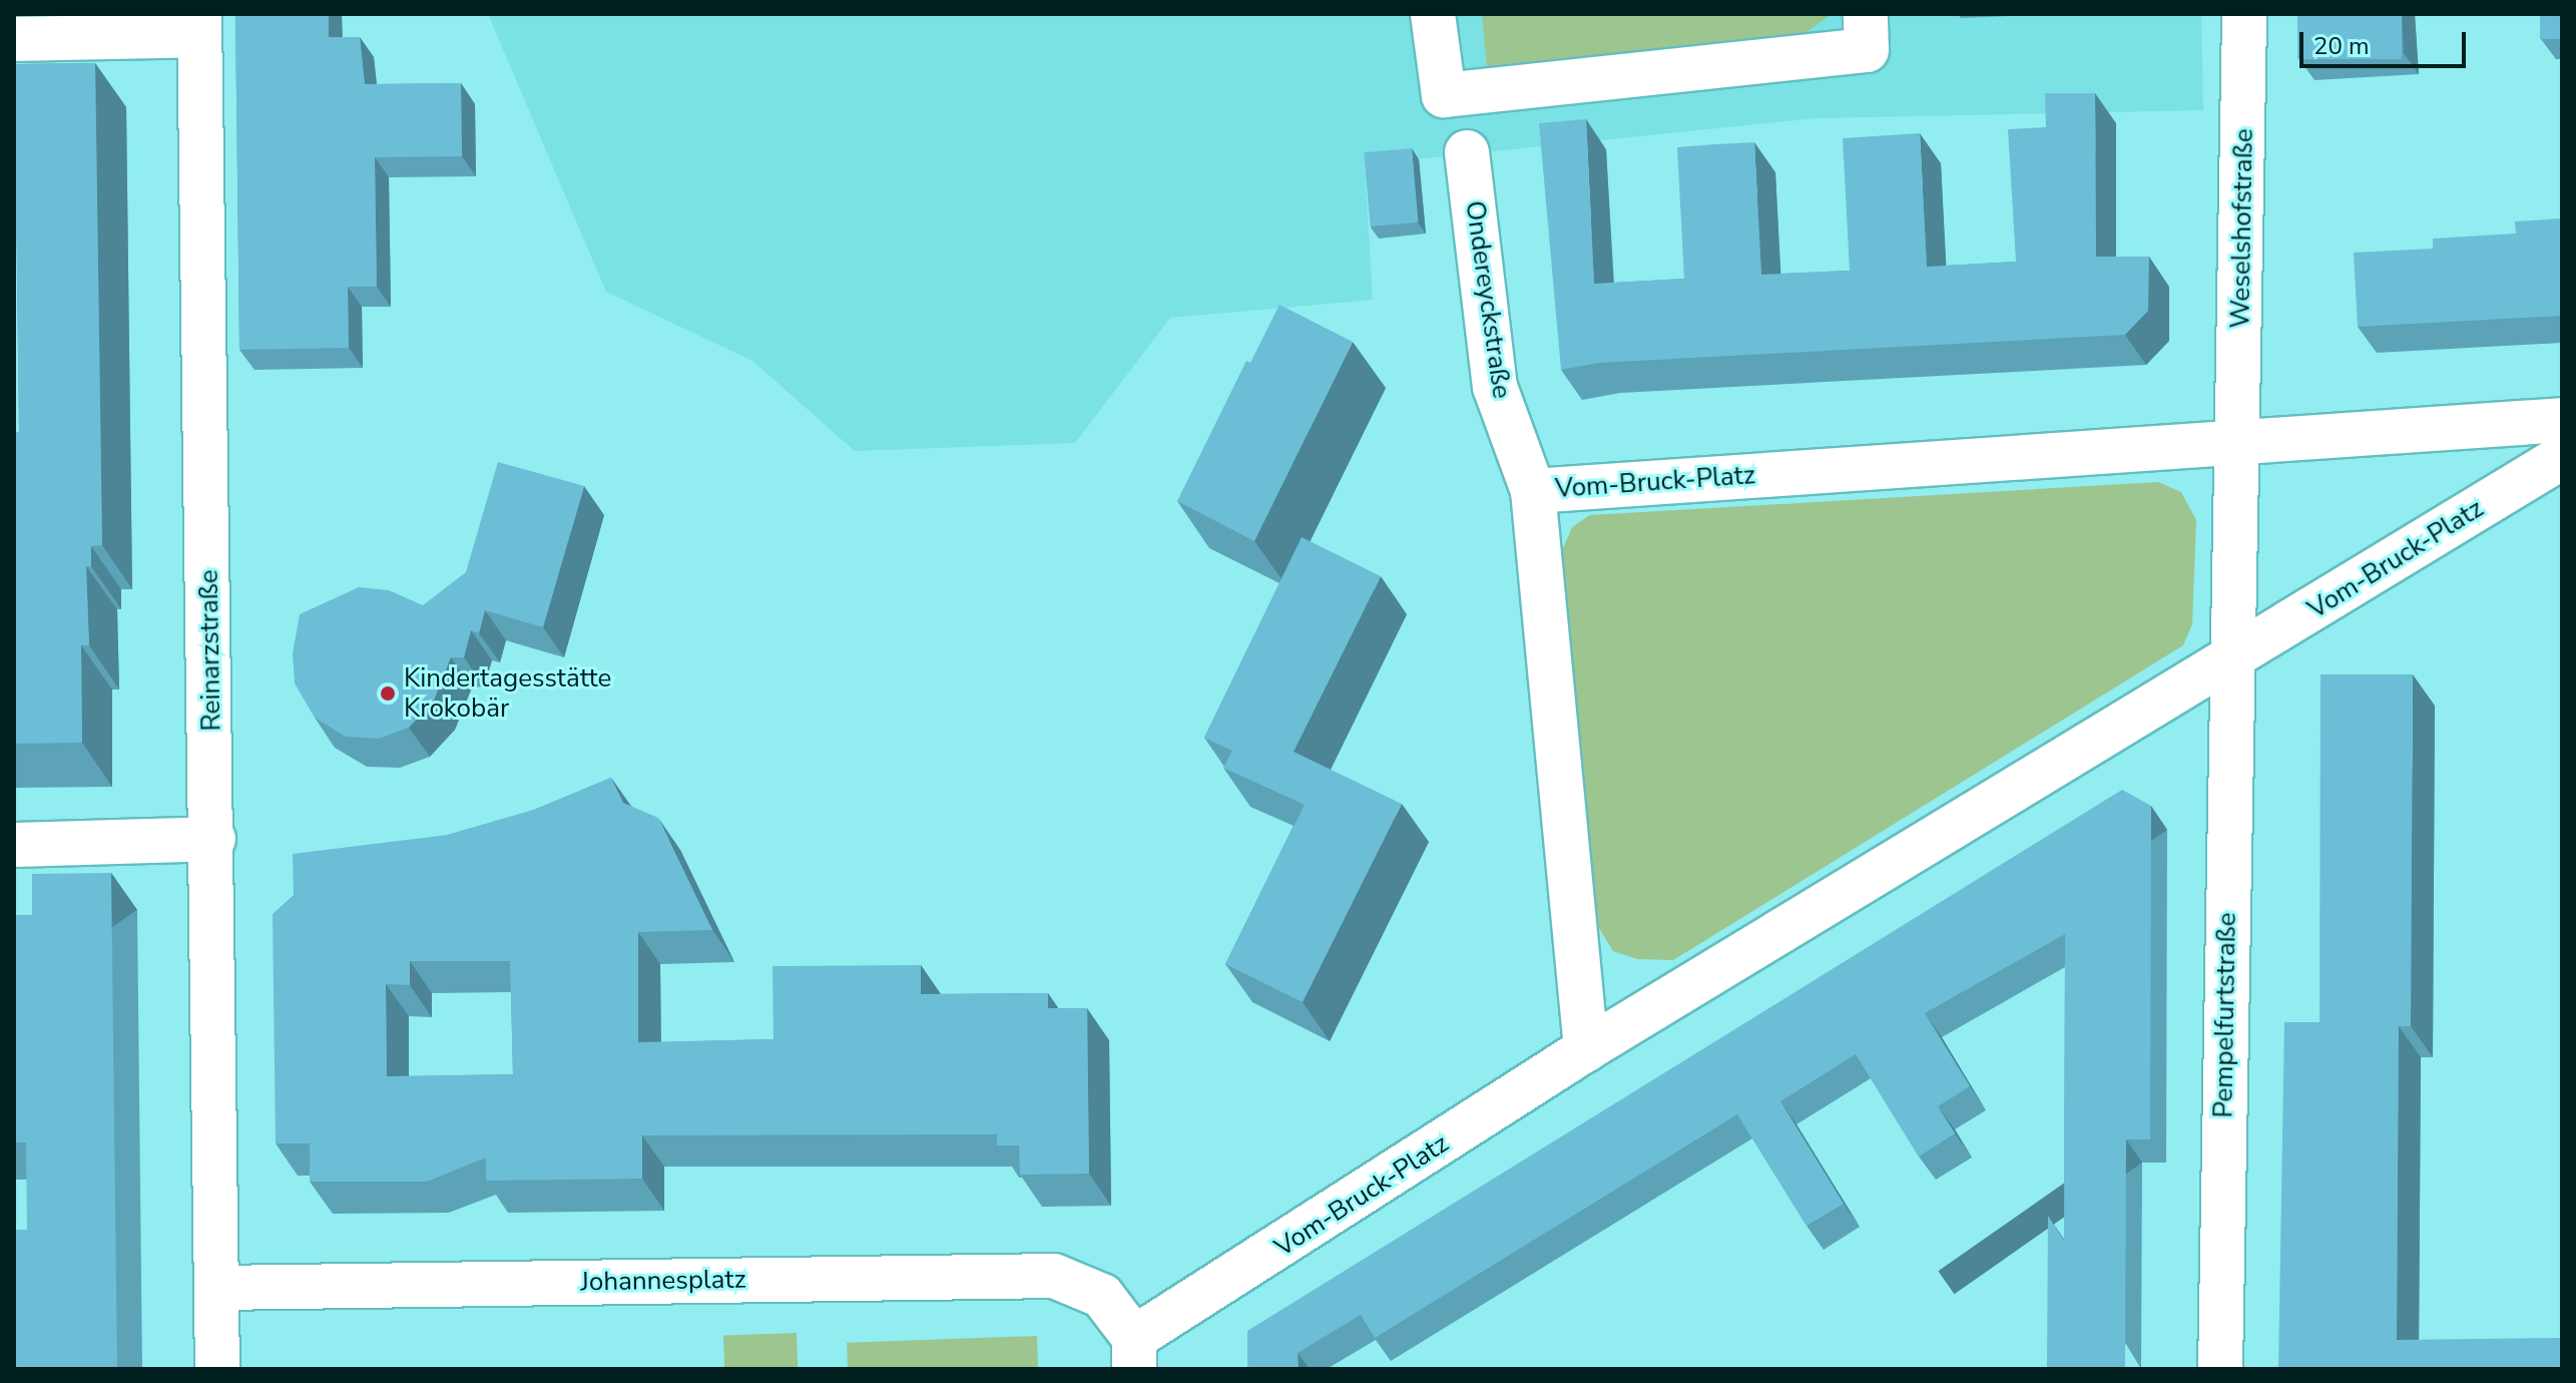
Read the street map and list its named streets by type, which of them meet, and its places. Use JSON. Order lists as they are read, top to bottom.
{
  "streets": {
    "street": [
      "Weselshofstraße",
      "Ondereyckstraße",
      "Vom-Bruck-Platz",
      "Reinarzstraße",
      "Pempelfurtstraße",
      "Johannesplatz"
    ]
  },
  "crossings": [
    ["Weselshofstraße", "Vom-Bruck-Platz"],
    ["Ondereyckstraße", "Vom-Bruck-Platz"],
    ["Vom-Bruck-Platz", "Pempelfurtstraße"],
    ["Vom-Bruck-Platz", "Johannesplatz"],
    ["Reinarzstraße", "Johannesplatz"]
  ],
  "places": ["Kindertagesstätte Krokobär"],
  "scale_bar": "20 m"
}
